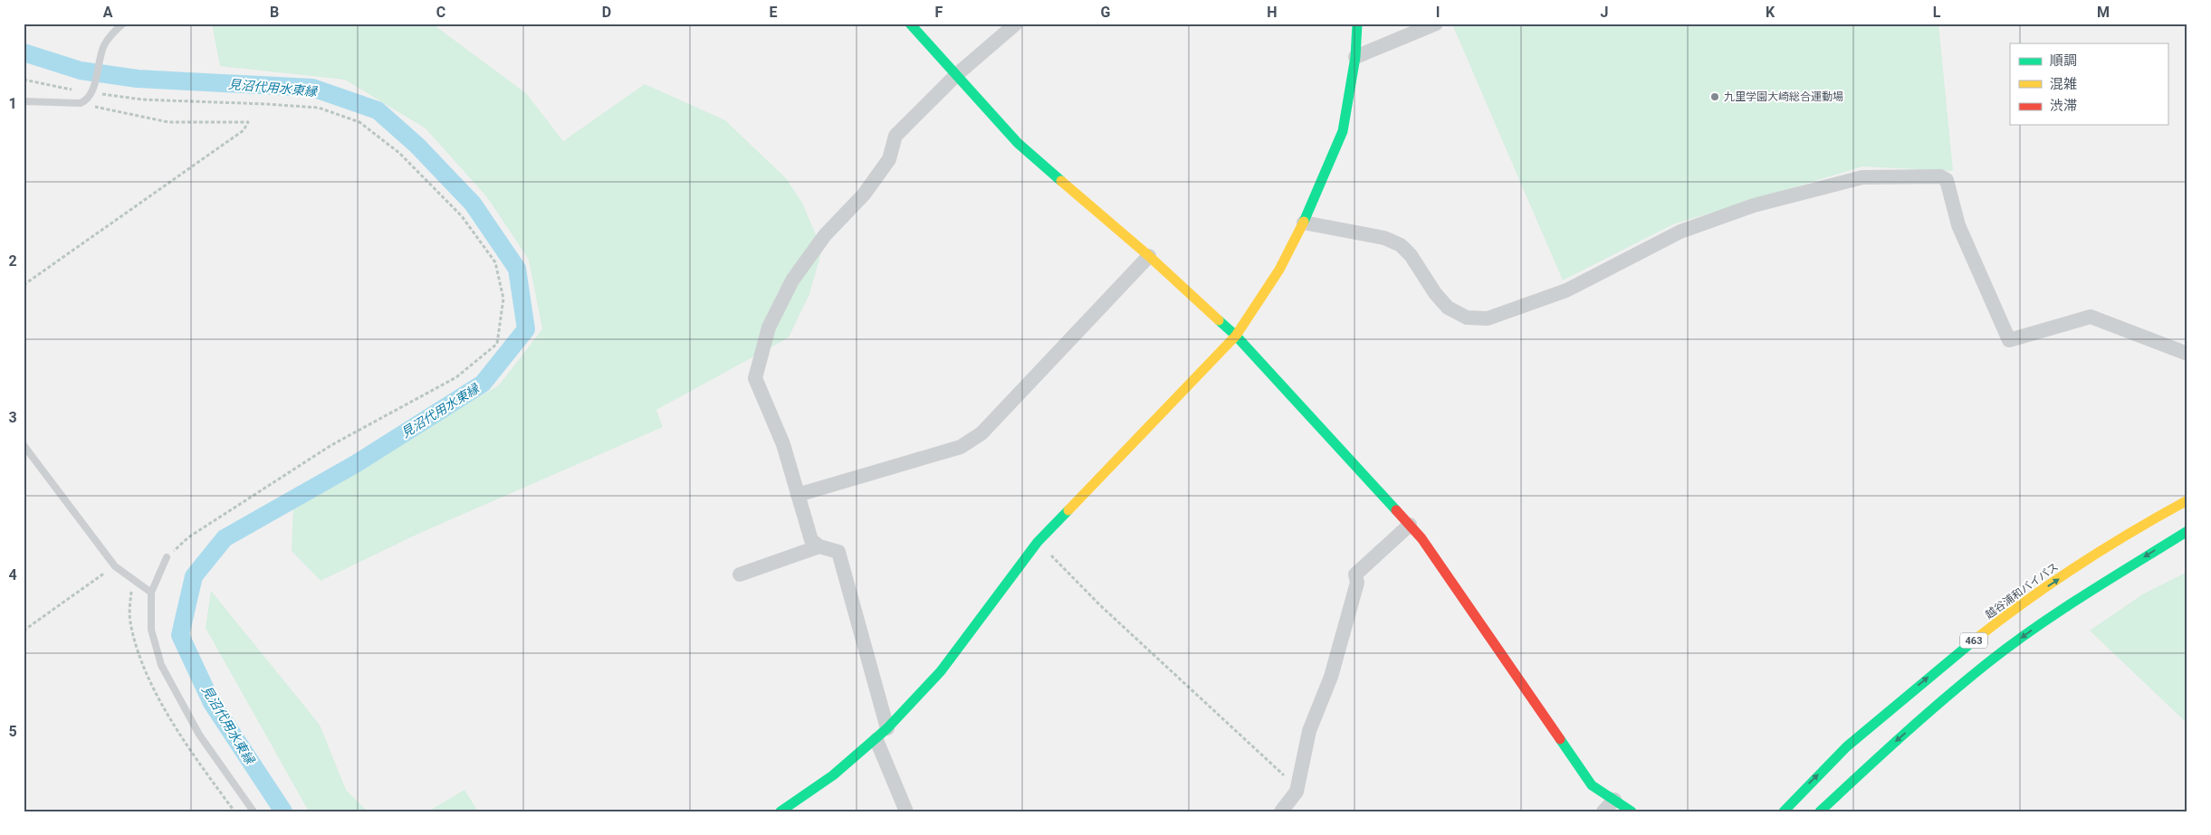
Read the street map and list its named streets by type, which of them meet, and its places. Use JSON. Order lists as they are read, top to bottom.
{
  "streets": {
    "main road": ["越谷浦和バイパス", "463"]
  },
  "water": ["見沼代用水東縁"],
  "places": ["九里学園大崎総合運動場"],
  "legend": ["順調", "混雑", "渋滞"],
  "grid": {
    "columns": [
      "A",
      "B",
      "C",
      "D",
      "E",
      "F",
      "G",
      "H",
      "I",
      "J",
      "K",
      "L",
      "M"
    ],
    "rows": [
      "1",
      "2",
      "3",
      "4",
      "5"
    ]
  }
}
